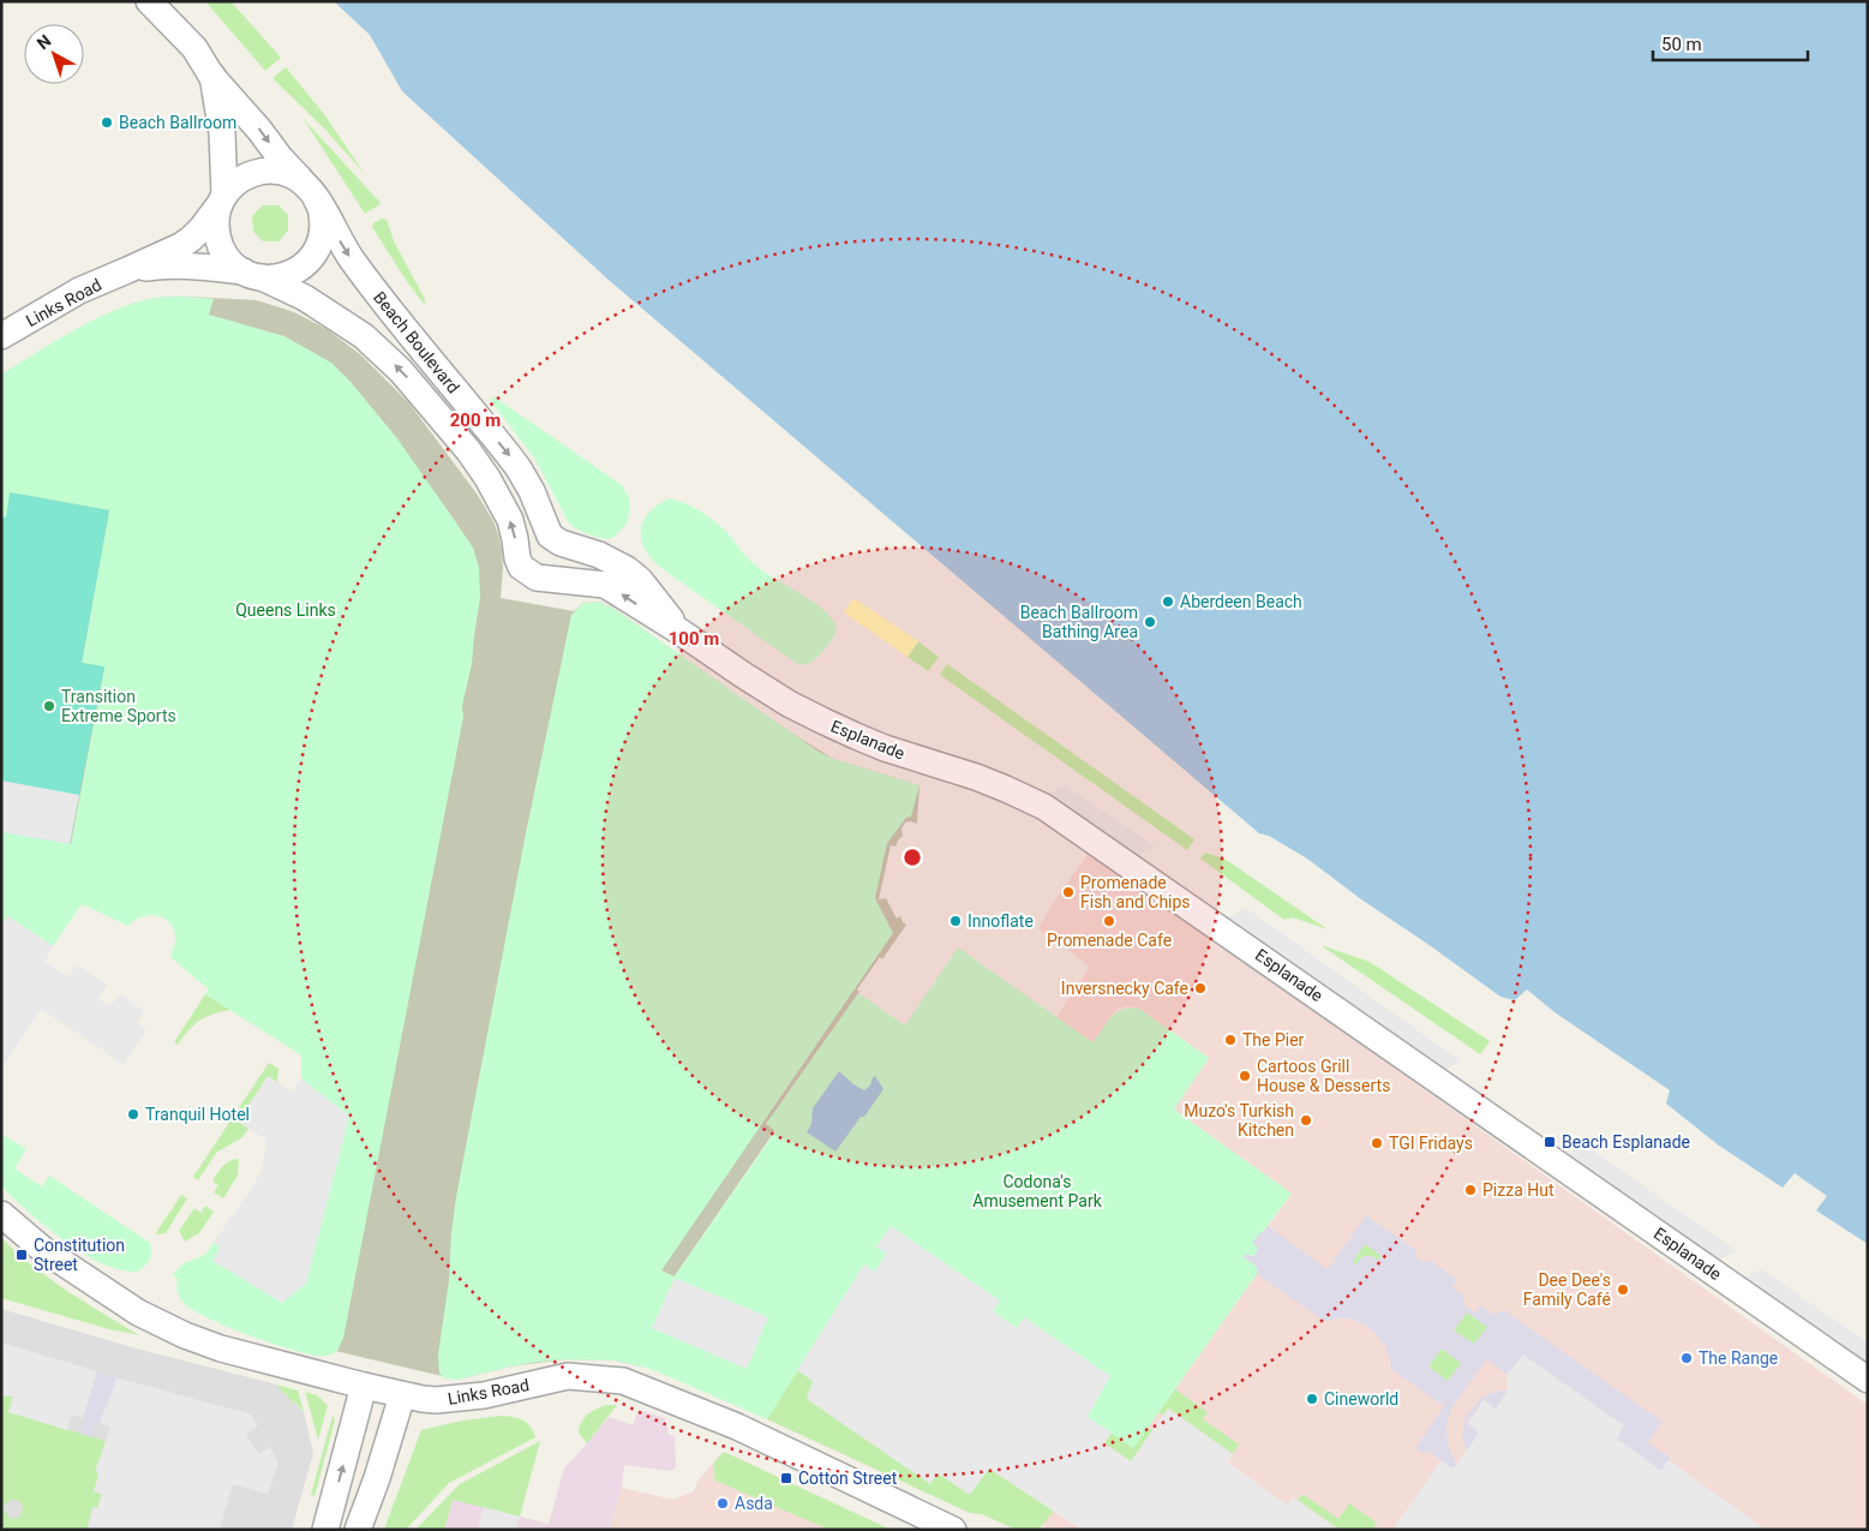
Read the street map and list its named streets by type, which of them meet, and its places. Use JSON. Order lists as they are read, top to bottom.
{
  "streets": {
    "street": ["Links Road", "Beach Boulevard", "Esplanade"]
  },
  "crossings": [
    ["Links Road", "Beach Boulevard"],
    ["Beach Boulevard", "Esplanade"]
  ],
  "parks": ["Queens Links", "Codona's Amusement Park"],
  "places": {
    "other": [
      "Beach Ballroom",
      "Aberdeen Beach",
      "Beach Ballroom Bathing Area",
      "Transition Extreme Sports",
      "Promenade Fish and Chips",
      "Innoflate",
      "Promenade Cafe",
      "Inversnecky Cafe",
      "The Pier",
      "Cartoos Grill House & Desserts",
      "Tranquil Hotel",
      "Muzo's Turkish Kitchen",
      "TGI Fridays",
      "Pizza Hut",
      "Dee Dee's Family Café",
      "The Range",
      "Cineworld",
      "Asda"
    ],
    "transit": ["Beach Esplanade", "Constitution Street", "Cotton Street"]
  },
  "scale_bar": "50 m",
  "north": "top left",
  "rings": ["200 m", "100 m"]
}
